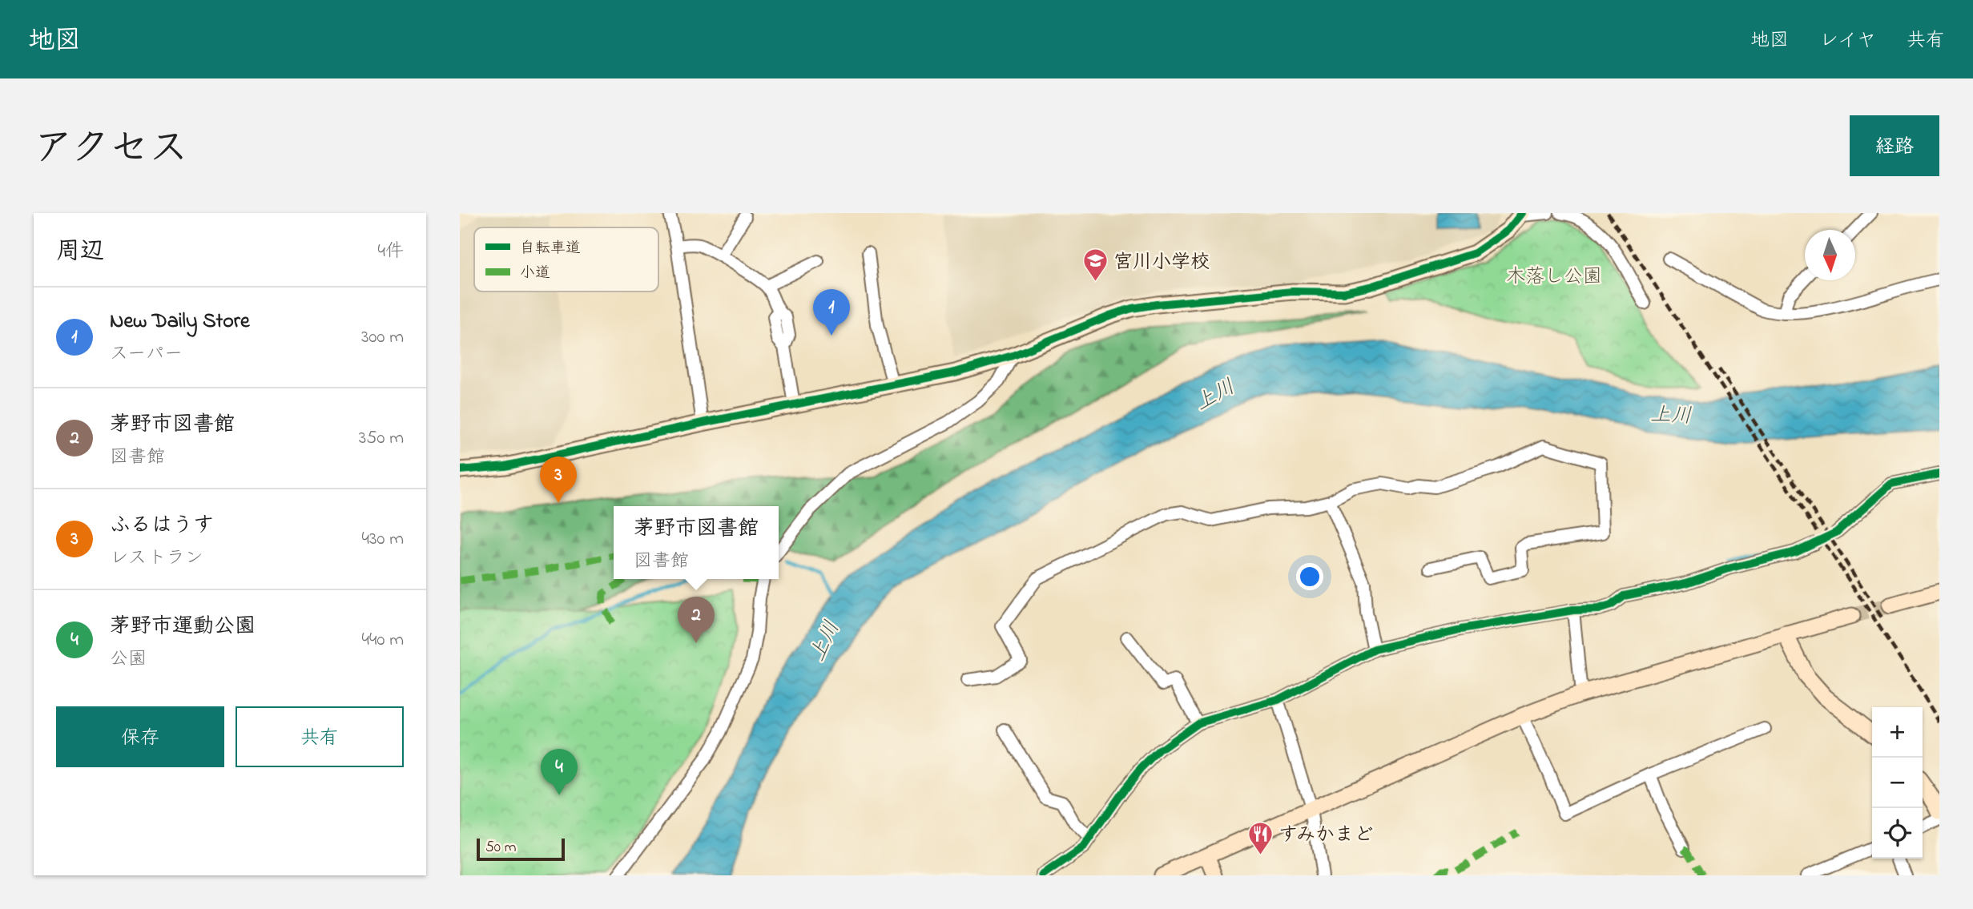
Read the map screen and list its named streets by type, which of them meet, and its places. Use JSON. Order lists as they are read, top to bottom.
{
  "water": ["上川"],
  "parks": ["木落し公園"],
  "places": {
    "school or university": ["宮川小学校"],
    "restaurant": ["すみかまど"]
  },
  "legend": ["自転車道", "小道"],
  "scale_bar": "50 m",
  "north": "bottom",
  "page": {
    "header": "地図",
    "nav": ["地図", "レイヤ", "共有"],
    "title": "アクセス",
    "buttons": [
      "経路",
      ["保存", "共有"]
    ],
    "heading": ["周辺", "4件"],
    "list": [
      {
        "mark": "1",
        "name": "New Daily Store",
        "note": "スーパー",
        "value": "300 m"
      },
      {
        "mark": "2",
        "name": "茅野市図書館",
        "note": "図書館",
        "value": "350 m"
      },
      {
        "mark": "3",
        "name": "ふるはうす",
        "note": "レストラン",
        "value": "430 m"
      },
      {
        "mark": "4",
        "name": "茅野市運動公園",
        "note": "公園",
        "value": "440 m"
      }
    ],
    "pins": [
      "1",
      "3",
      "2",
      "4"
    ],
    "popup": ["茅野市図書館", "図書館"],
    "map_buttons": ["+", "−"],
    "scale": "50 m"
  }
}
